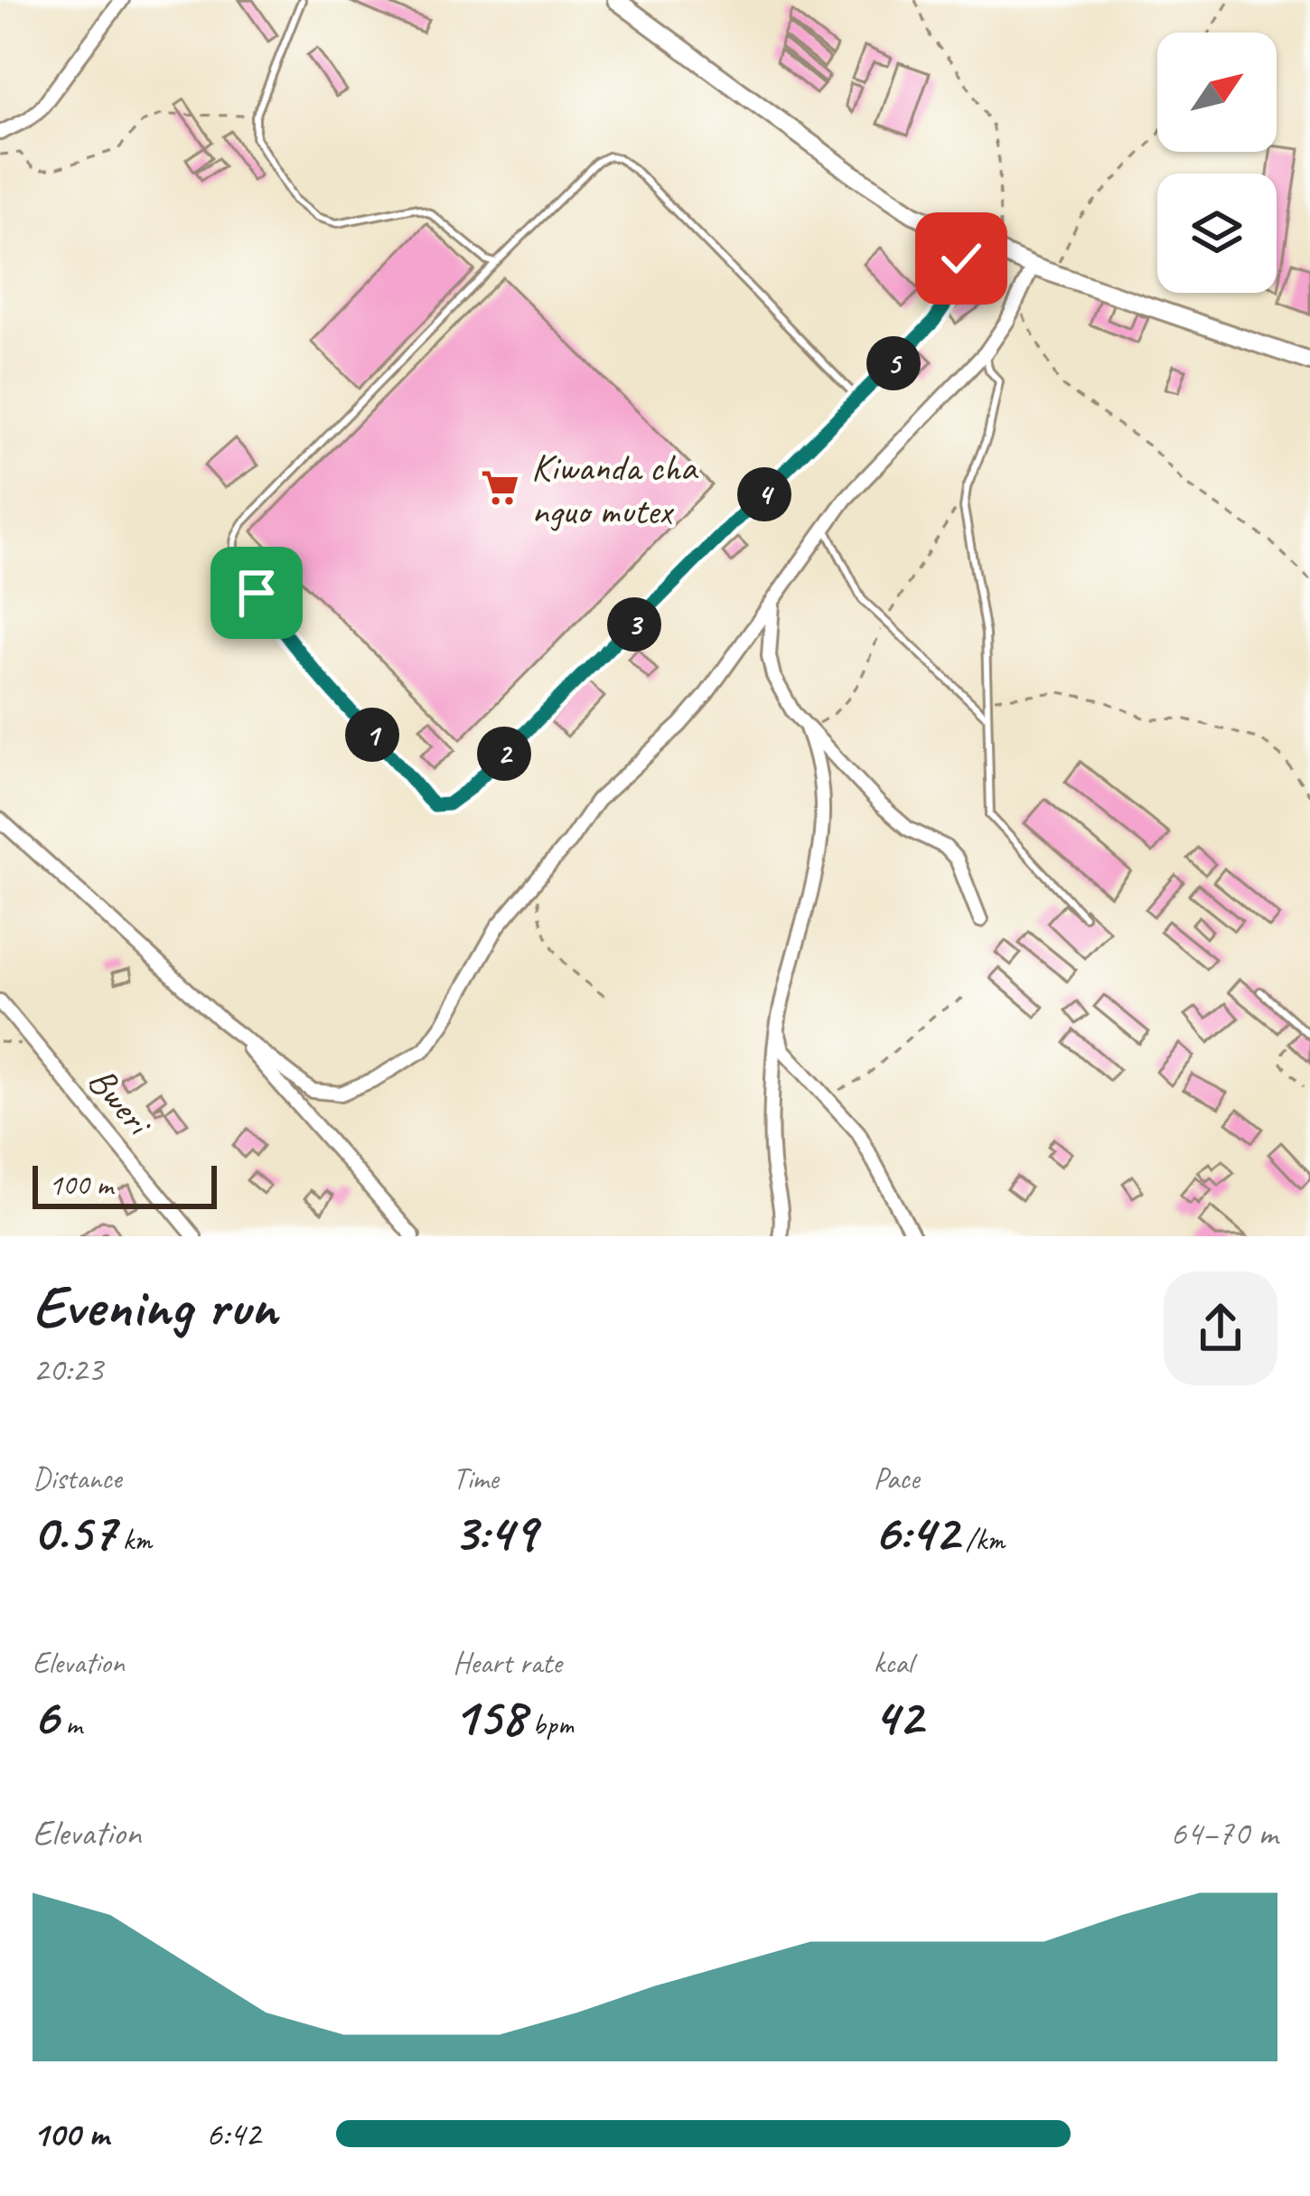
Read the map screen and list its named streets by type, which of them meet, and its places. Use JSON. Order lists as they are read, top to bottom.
{
  "streets": {
    "street": ["Bweri"]
  },
  "places": {
    "supermarket": ["Kiwanda cha nguo mutex"]
  },
  "scale_bar": "100 m",
  "north": "top right",
  "page": {
    "pins": [
      "5",
      "4",
      "3",
      "1",
      "2"
    ],
    "scale": "100 m",
    "heading": ["Evening run", "20:23"],
    "stats": [
      ["Distance", "0.57 km"],
      ["Time", "3:49"],
      ["Pace", "6:42 /km"],
      ["Elevation", "6 m"],
      ["Heart rate", "158 bpm"],
      ["kcal", "42"]
    ],
    "chart": ["Elevation", "64–70 m"],
    "list": [
      {
        "name": "100 m",
        "note": "6:42"
      }
    ]
  }
}
